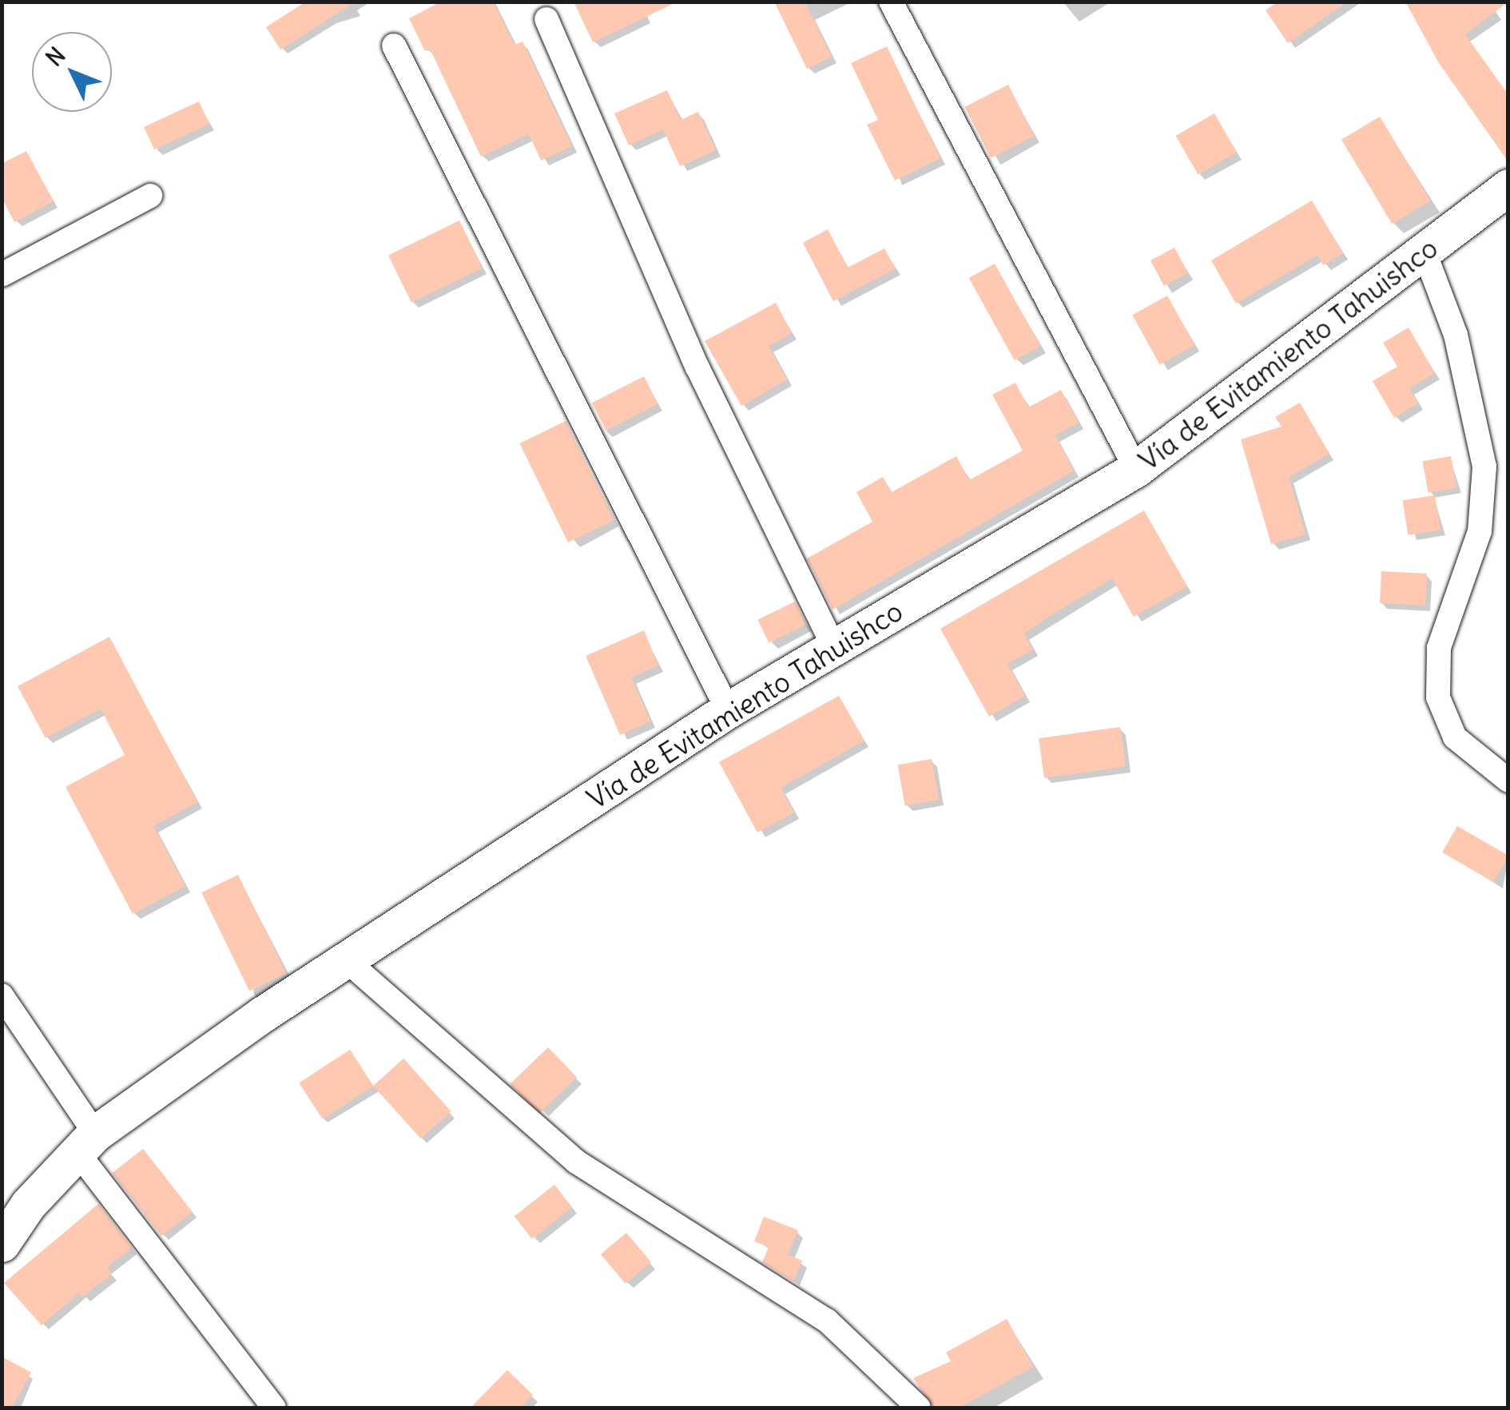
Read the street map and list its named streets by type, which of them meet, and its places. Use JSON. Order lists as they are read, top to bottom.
{
  "streets": {
    "main road": ["Vía de Evitamiento Tahuishco"]
  },
  "north": "top left"
}
